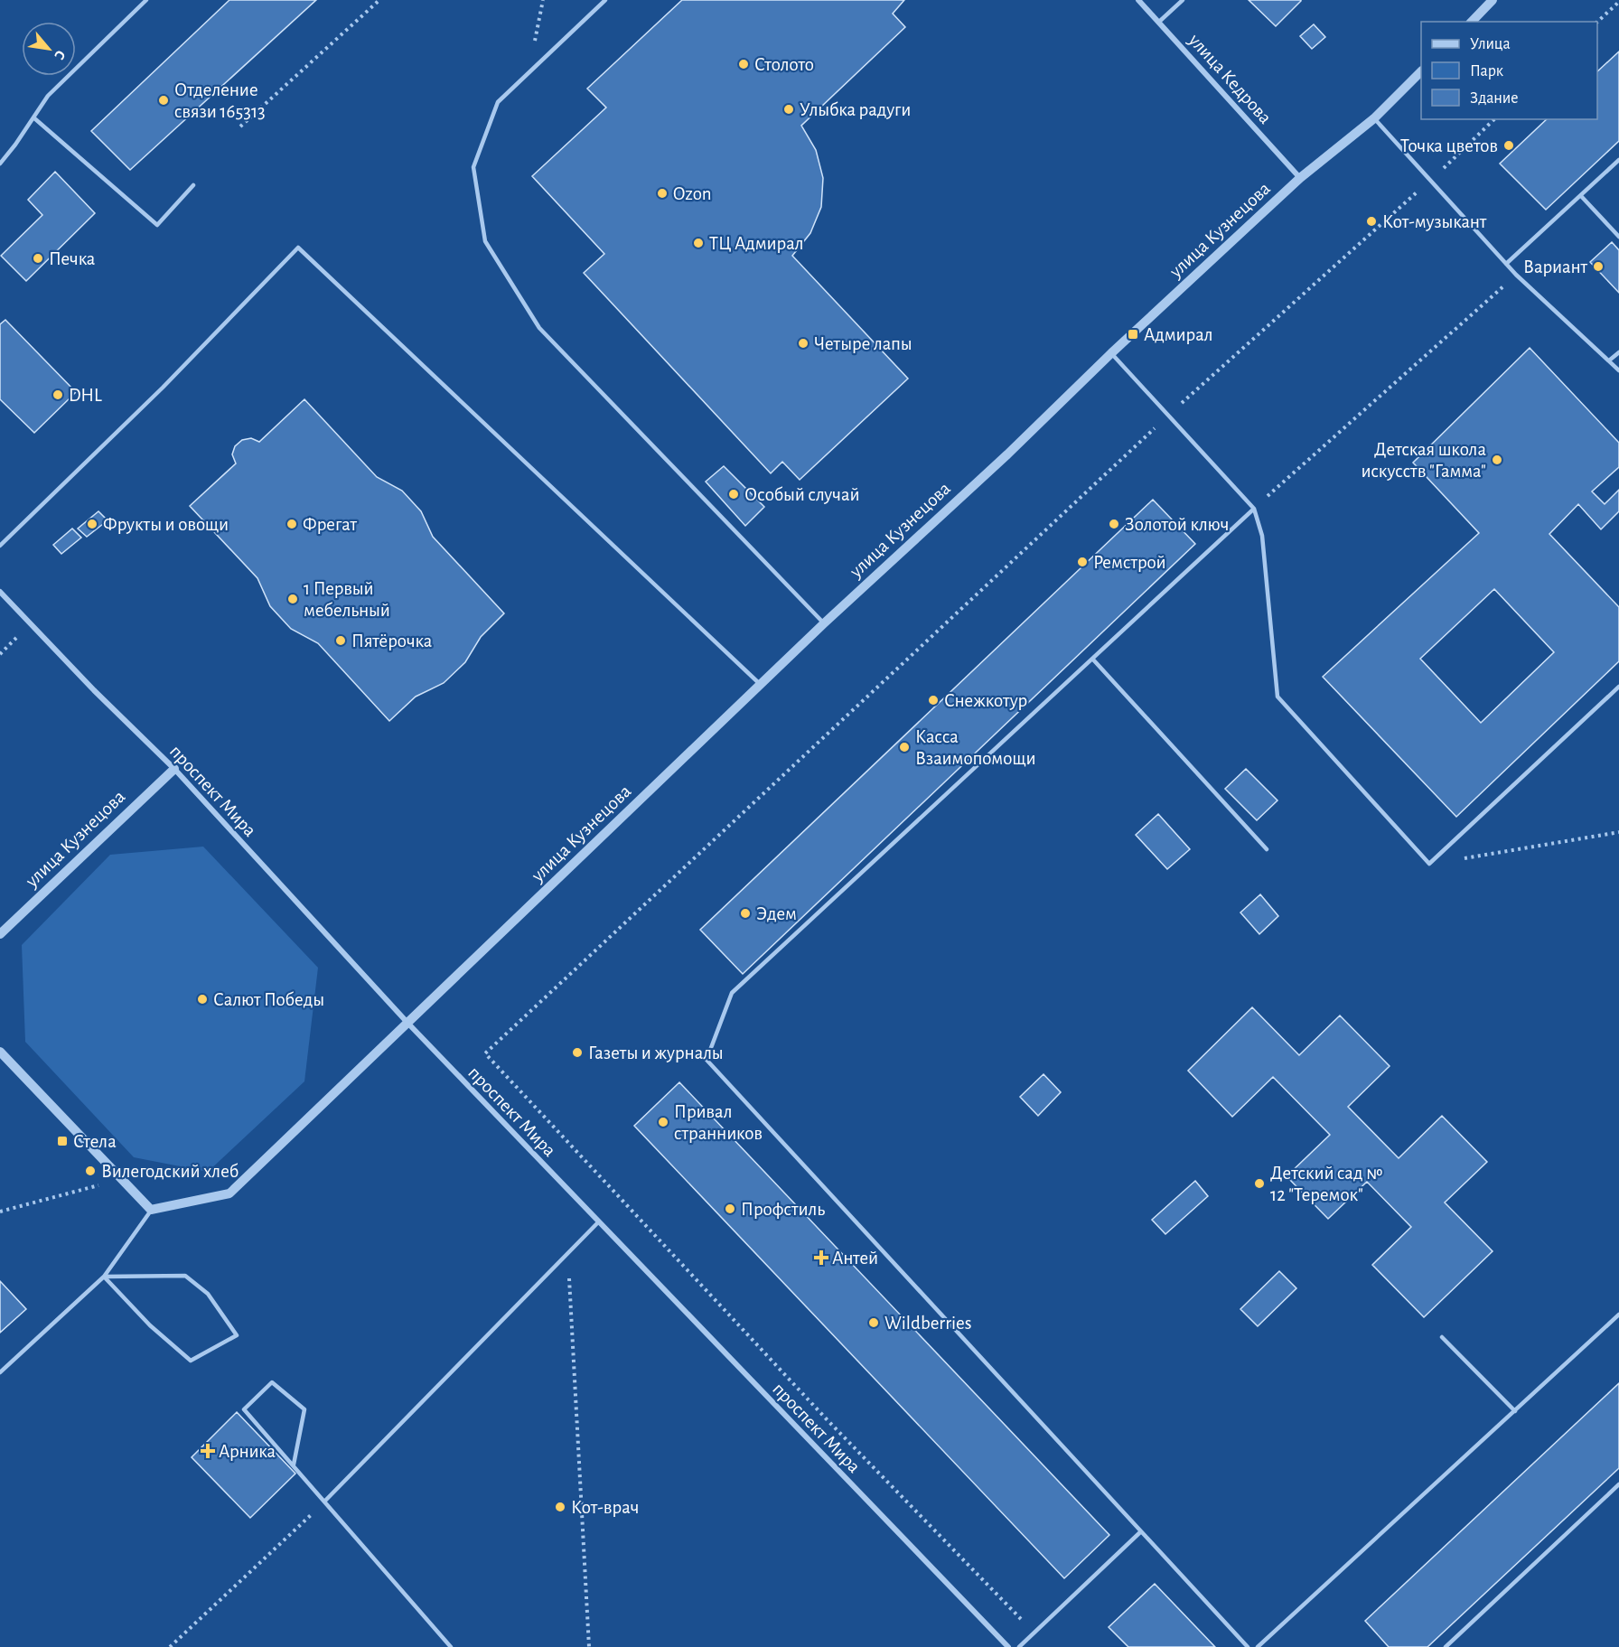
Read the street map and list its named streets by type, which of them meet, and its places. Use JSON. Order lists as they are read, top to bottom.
{
  "streets": {
    "street": ["улица Кедрова", "улица Кузнецова", "проспект Мира"]
  },
  "crossings": [
    ["улица Кедрова", "улица Кузнецова"],
    ["улица Кузнецова", "проспект Мира"]
  ],
  "places": {
    "other": [
      "Столото",
      "Отделение связи 165313",
      "Улыбка радуги",
      "Точка цветов",
      "Ozon",
      "Кот-музыкант",
      "ТЦ Адмирал",
      "Печка",
      "Вариант",
      "Четыре лапы",
      "DHL",
      "Детская школа искусств \"Гамма\"",
      "Особый случай",
      "Фрукты и овощи",
      "Фрегат",
      "Золотой ключ",
      "Ремстрой",
      "1 Первый мебельный",
      "Пятёрочка",
      "Снежкотур",
      "Касса Взаимопомощи",
      "Эдем",
      "Салют Победы",
      "Газеты и журналы",
      "Привал странников",
      "Вилегодский хлеб",
      "Детский сад № 12 \"Теремок\"",
      "Профстиль",
      "Wildberries",
      "Кот-врач"
    ],
    "transit": ["Адмирал", "Стела"],
    "health": ["Антей", "Арника"]
  },
  "legend": ["Улица", "Парк", "Здание"],
  "north": "bottom right"
}
